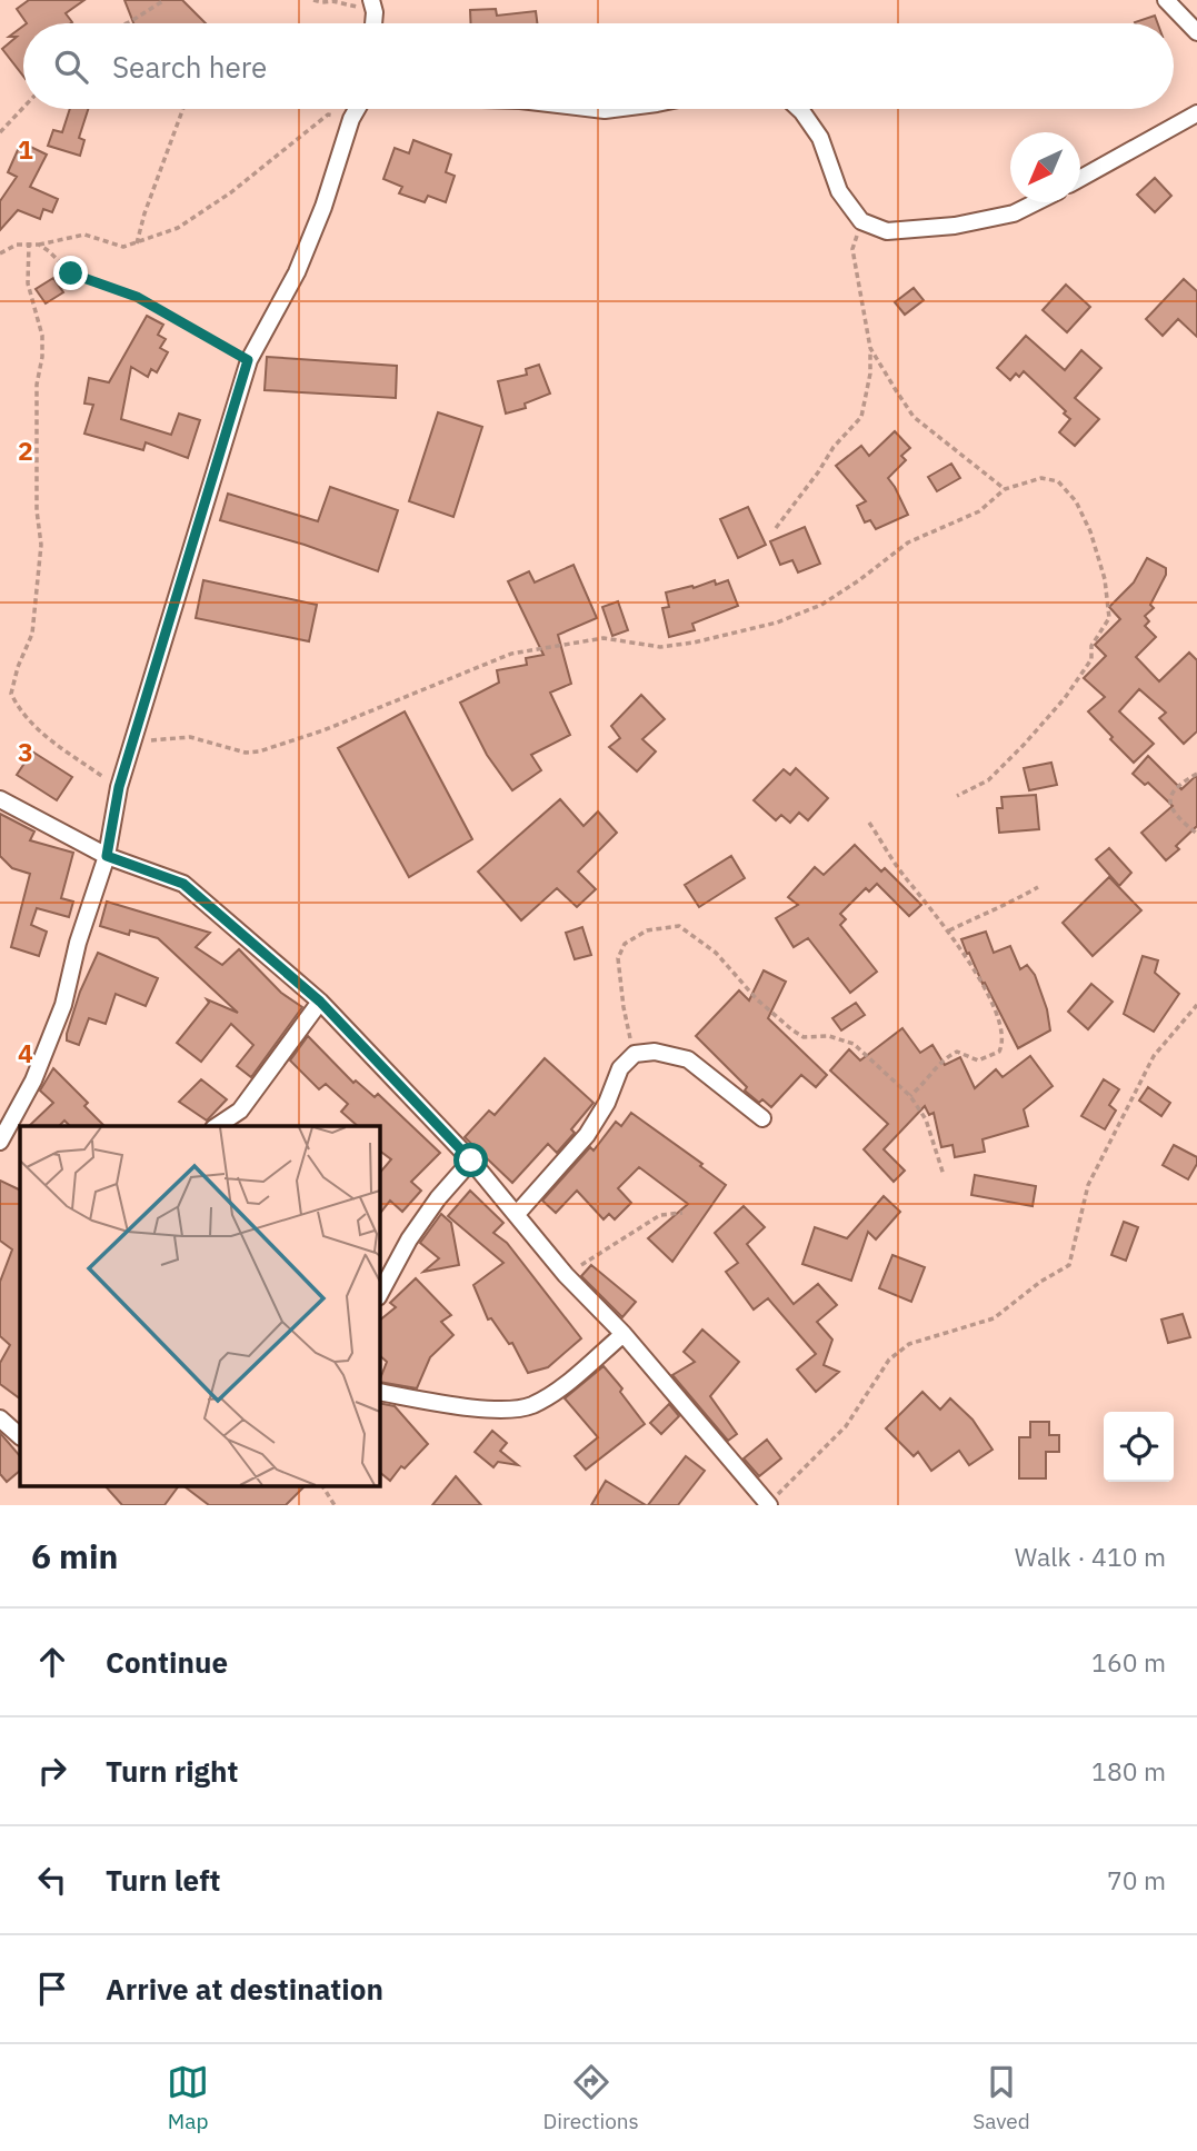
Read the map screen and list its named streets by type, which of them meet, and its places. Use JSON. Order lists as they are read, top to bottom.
{
  "north": "bottom left",
  "page": {
    "search": "Search here",
    "heading": ["6 min", "Walk · 410 m"],
    "list": [
      ["Continue", "160 m"],
      ["Turn right", "180 m"],
      ["Turn left", "70 m"],
      "Arrive at destination"
    ],
    "nav": ["Map", "Directions", "Saved"]
  },
  "grid": {
    "rows": [
      "1",
      "2",
      "3",
      "4"
    ]
  }
}
